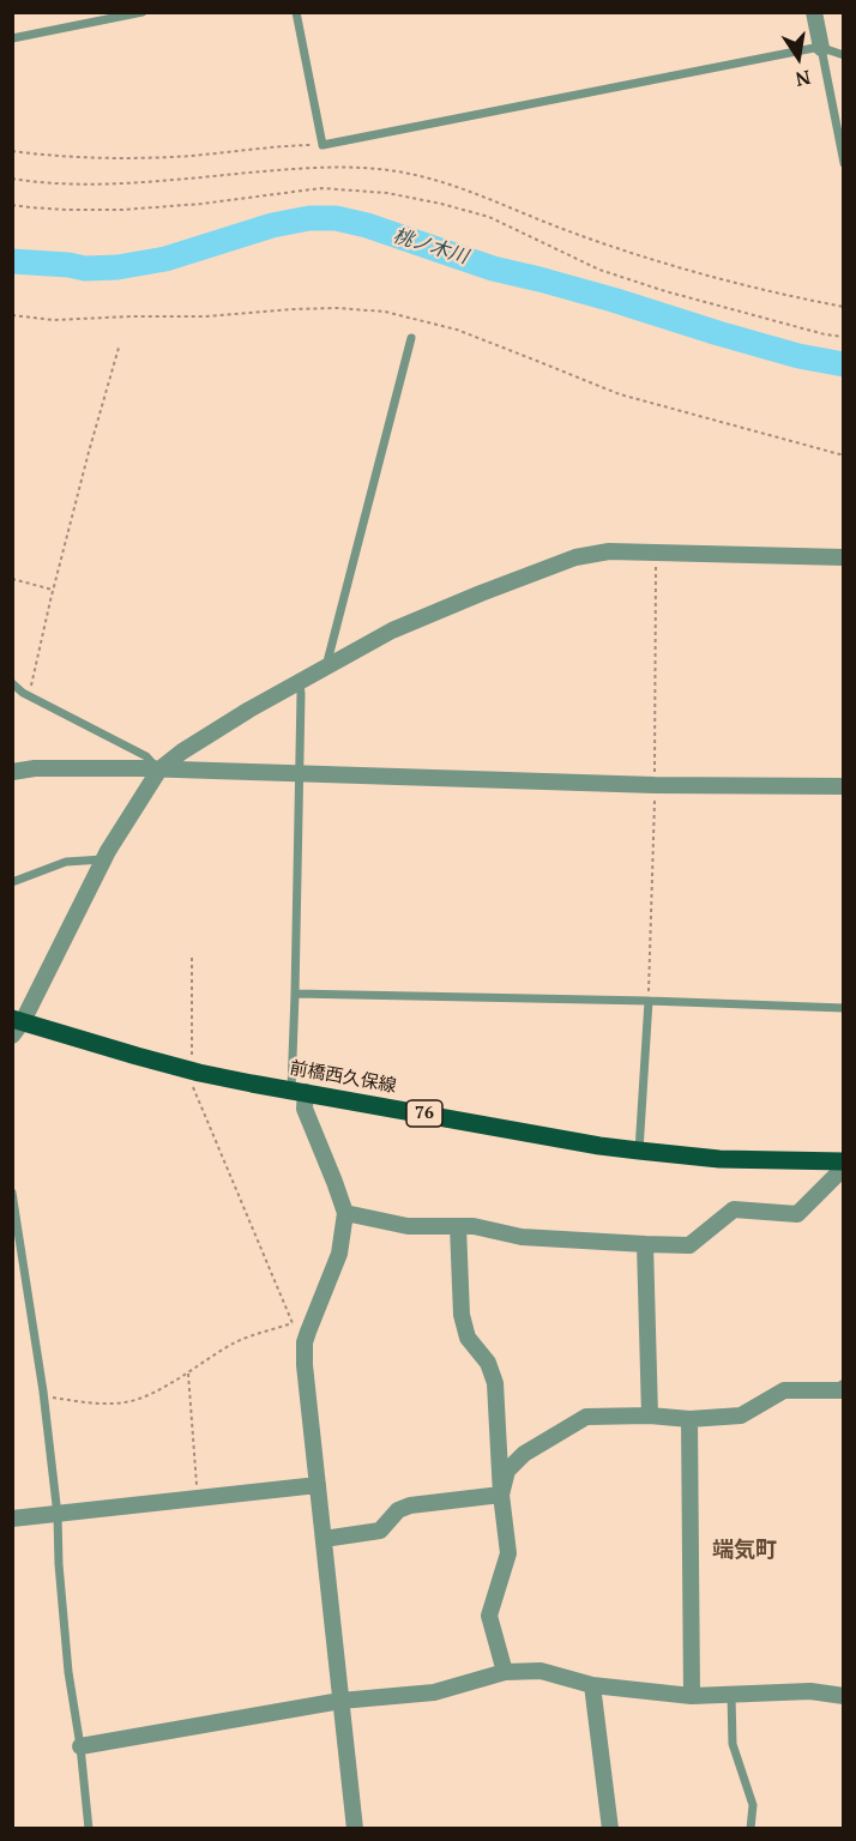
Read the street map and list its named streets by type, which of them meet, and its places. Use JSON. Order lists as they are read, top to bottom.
{
  "streets": {
    "main road": ["前橋西久保線", "76"]
  },
  "districts": ["端気町"],
  "water": ["桃ノ木川"],
  "north": "bottom"
}
